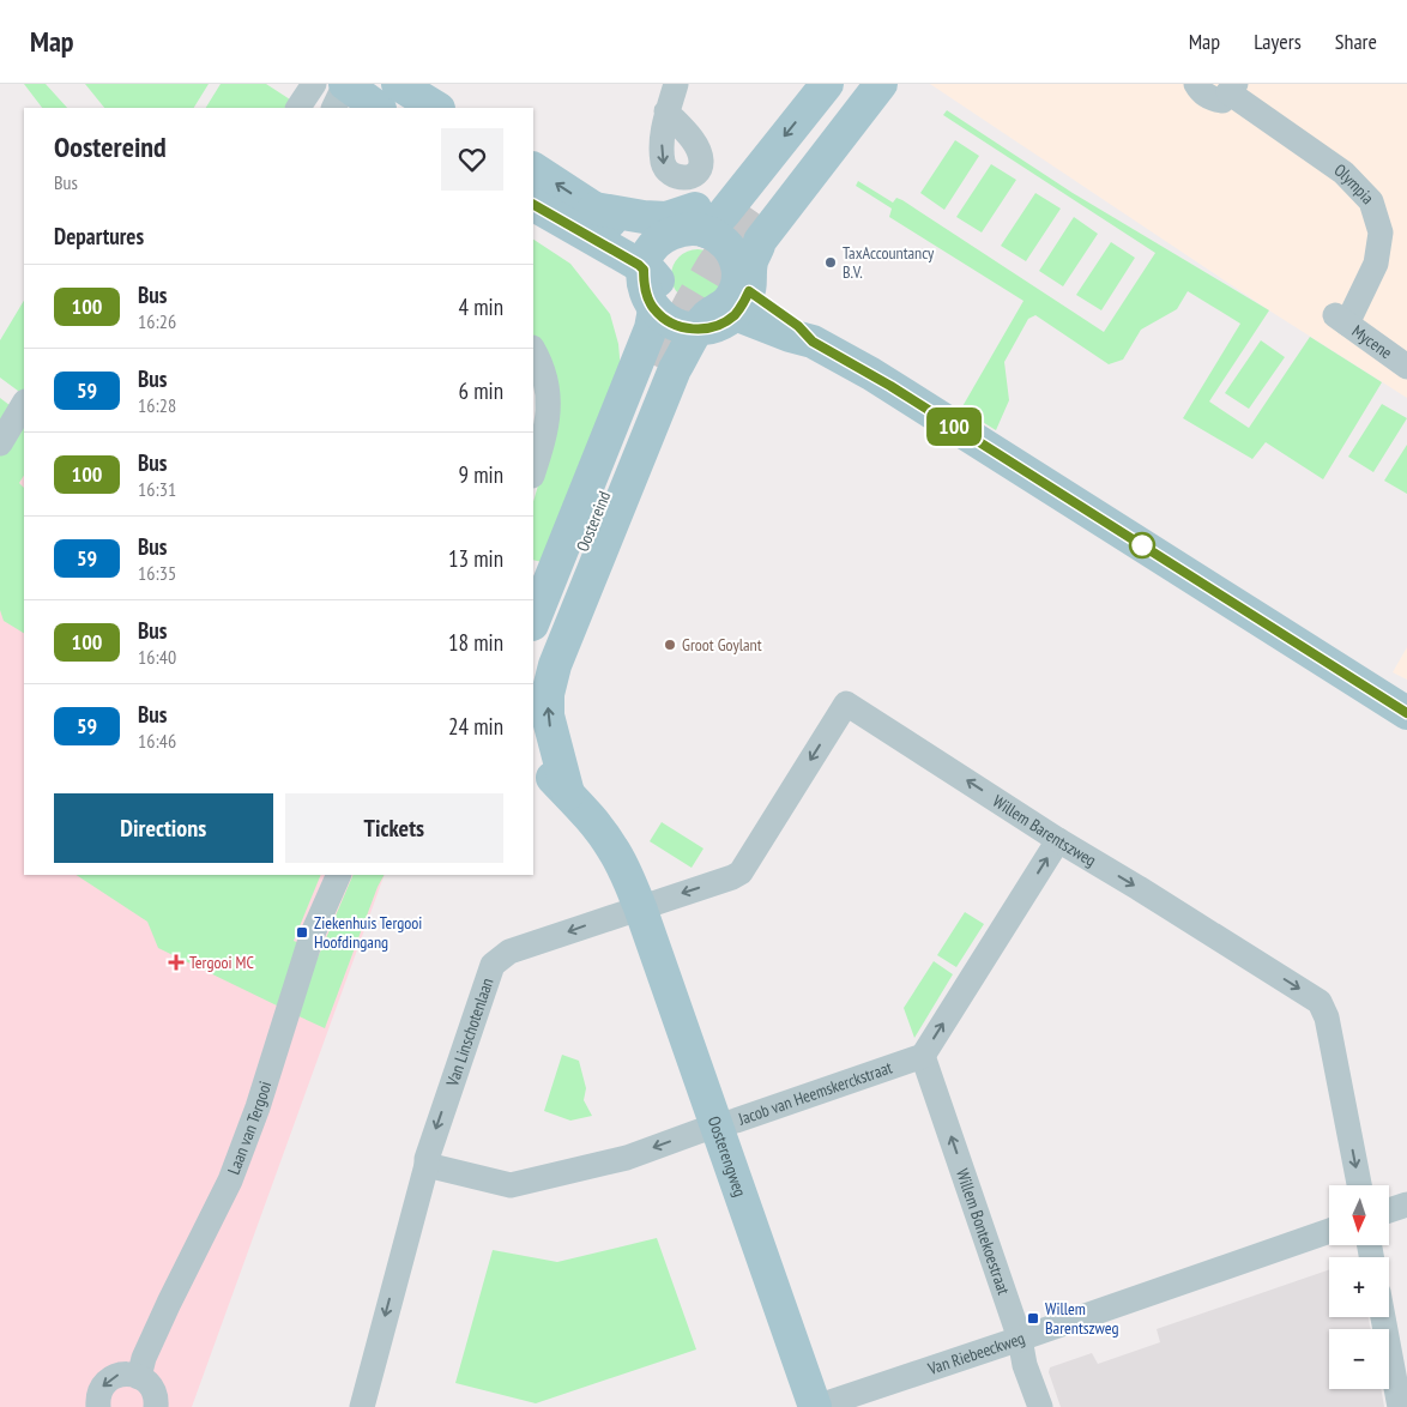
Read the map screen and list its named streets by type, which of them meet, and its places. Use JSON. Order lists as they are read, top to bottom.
{
  "streets": {
    "main road": ["Oostereind", "Oosterengweg"],
    "street": [
      "Olympia",
      "Mycene",
      "Willem Barentszweg",
      "Van Linschotenlaan",
      "Jacob van Heemskerckstraat",
      "Laan van Tergooi",
      "Willem Bontekoestraat",
      "Van Riebeeckweg"
    ]
  },
  "crossings": [
    ["Olympia", "Mycene"],
    ["Willem Barentszweg", "Van Linschotenlaan"],
    ["Van Linschotenlaan", "Jacob van Heemskerckstraat"],
    ["Van Linschotenlaan", "Oosterengweg"],
    ["Jacob van Heemskerckstraat", "Oosterengweg"],
    ["Jacob van Heemskerckstraat", "Willem Bontekoestraat"],
    ["Oosterengweg", "Van Riebeeckweg"],
    ["Willem Bontekoestraat", "Van Riebeeckweg"]
  ],
  "one_way": ["Van Linschotenlaan", "Jacob van Heemskerckstraat", "Willem Bontekoestraat"],
  "places": {
    "other": ["TaxAccountancy B.V.", "Groot Goylant"],
    "transit": ["Ziekenhuis Tergooi Hoofdingang", "Willem Barentszweg"],
    "health": ["Tergooi MC"]
  },
  "lines": ["bus line 100"],
  "north": "bottom",
  "page": {
    "header": "Map",
    "nav": ["Map", "Layers", "Share"],
    "on_map": "100",
    "heading": [
      ["Oostereind", "Bus"],
      "Departures"
    ],
    "list": [
      {
        "mark": "100",
        "name": "Bus",
        "note": "16:26",
        "value": "4 min"
      },
      {
        "mark": "59",
        "name": "Bus",
        "note": "16:28",
        "value": "6 min"
      },
      {
        "mark": "100",
        "name": "Bus",
        "note": "16:31",
        "value": "9 min"
      },
      {
        "mark": "59",
        "name": "Bus",
        "note": "16:35",
        "value": "13 min"
      },
      {
        "mark": "100",
        "name": "Bus",
        "note": "16:40",
        "value": "18 min"
      },
      {
        "mark": "59",
        "name": "Bus",
        "note": "16:46",
        "value": "24 min"
      }
    ],
    "buttons": ["Directions", "Tickets"],
    "map_buttons": ["+", "−"]
  }
}
